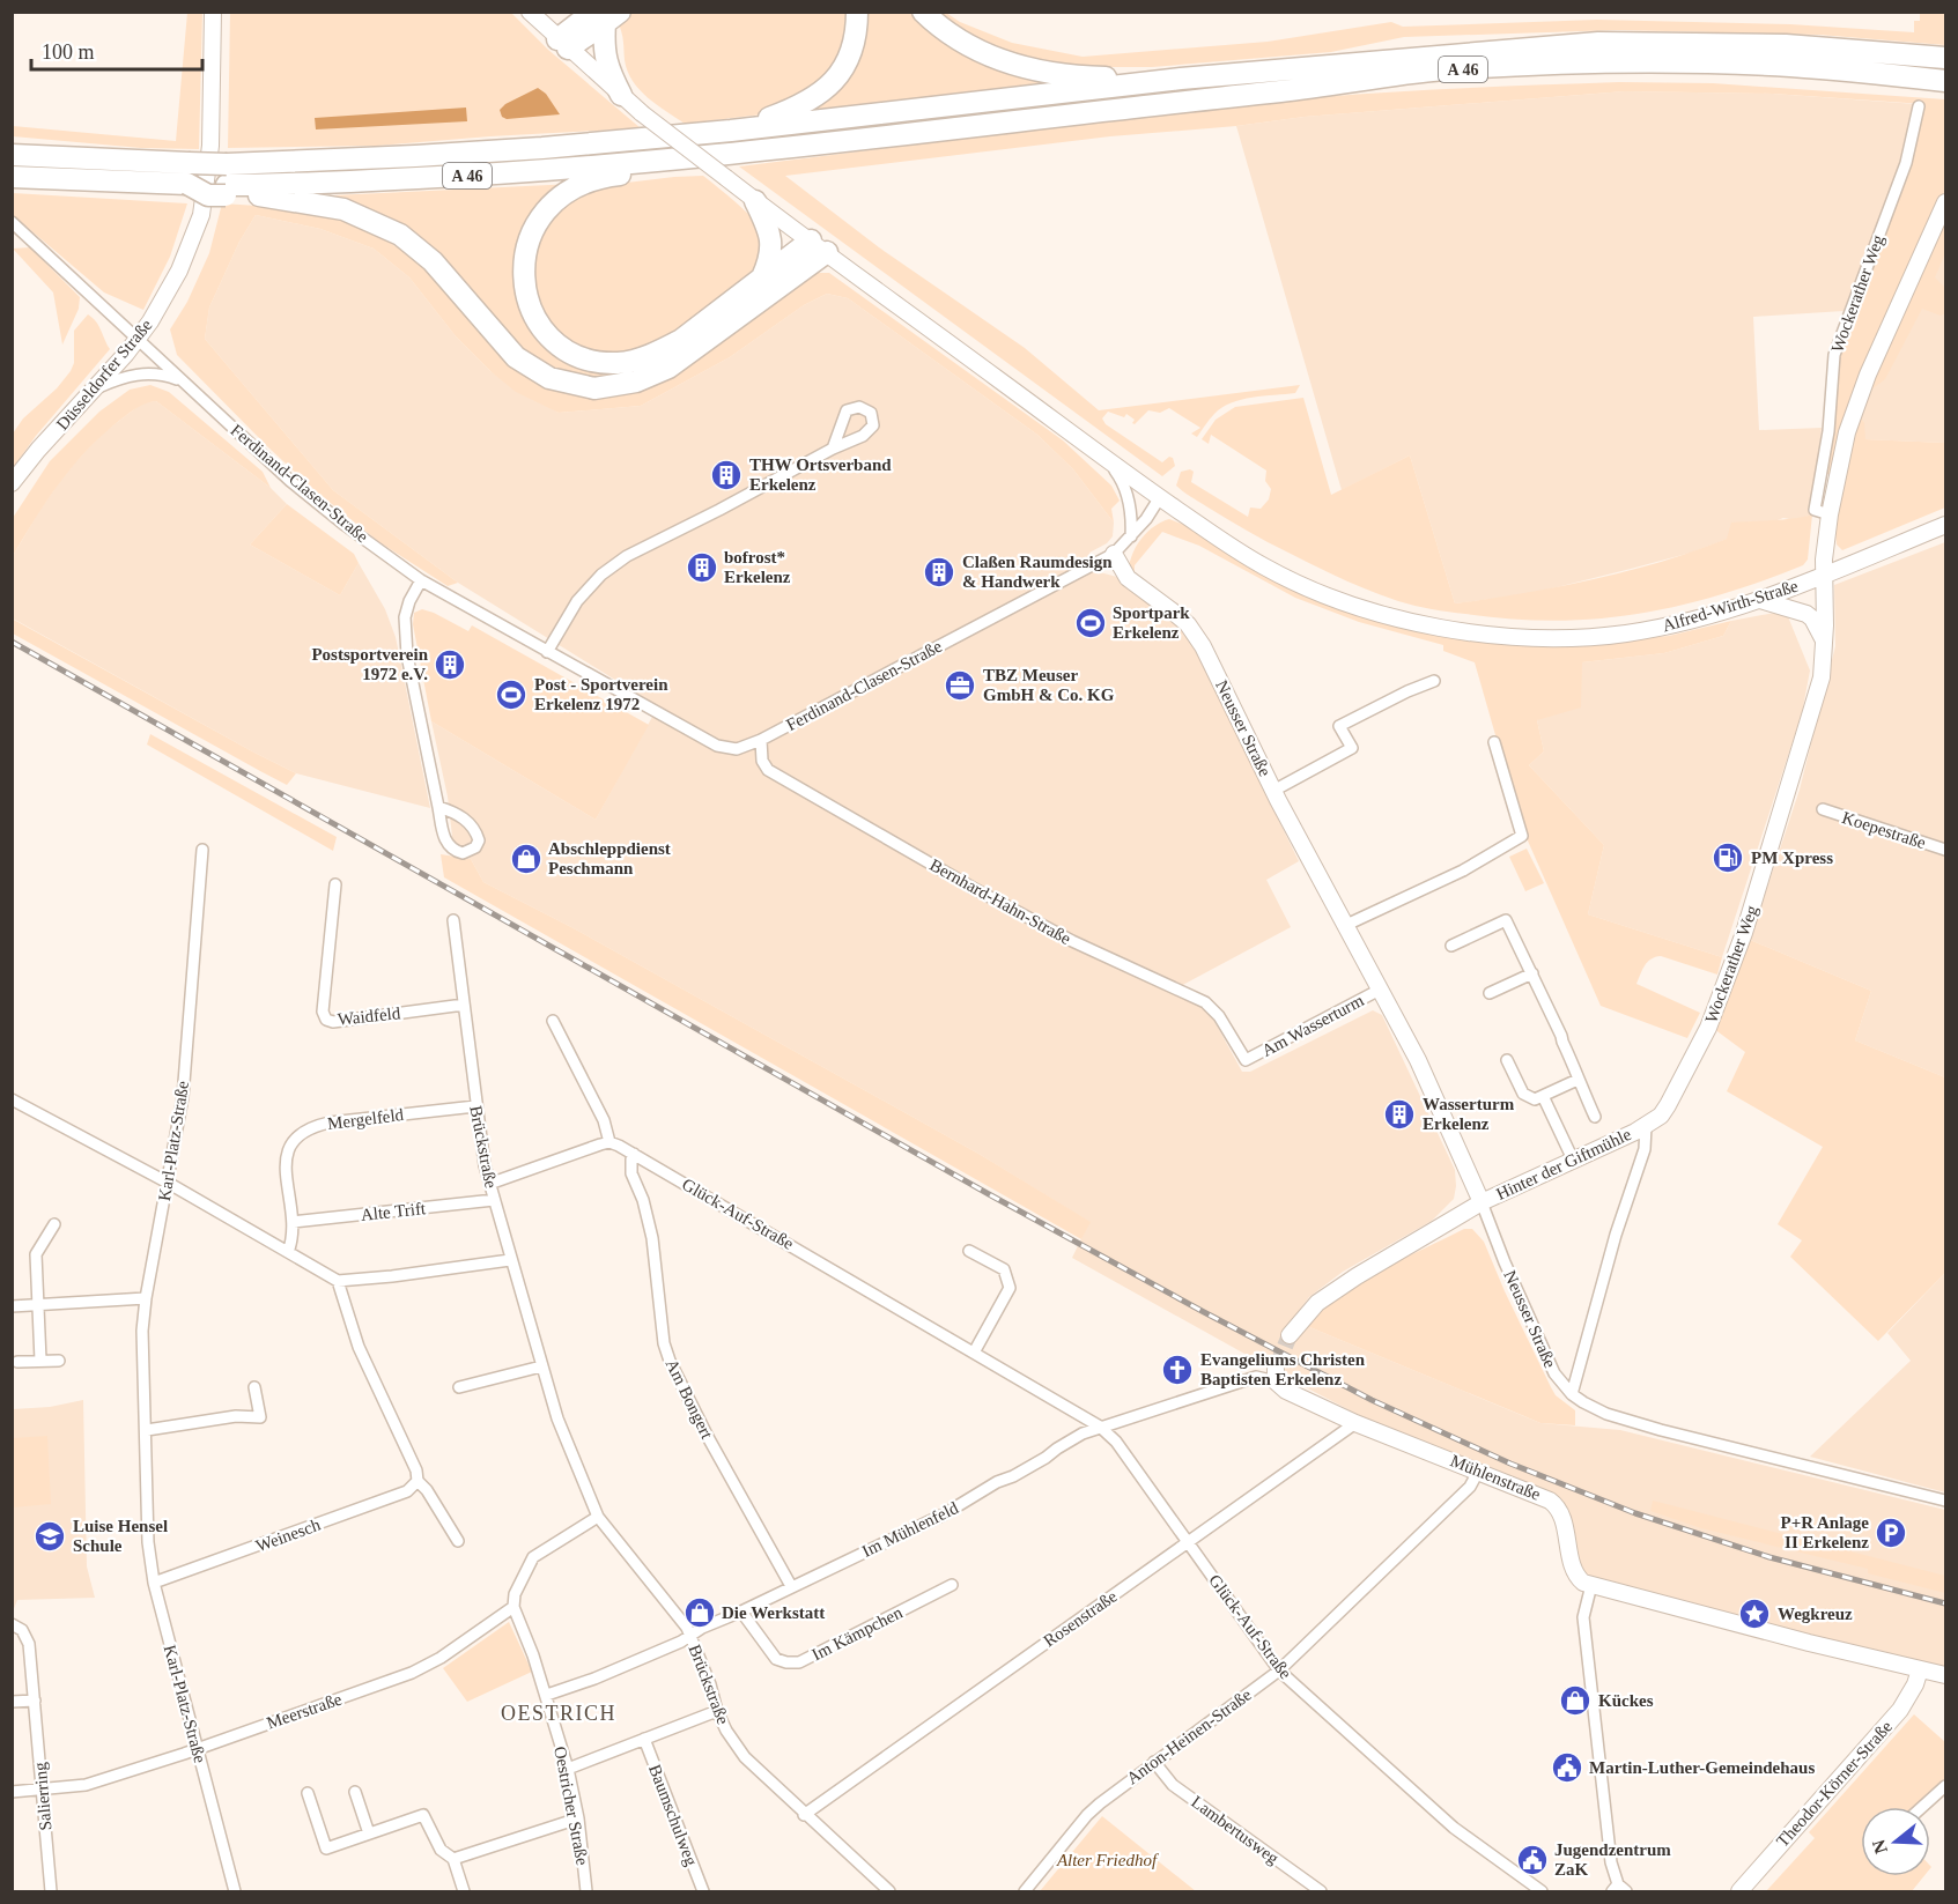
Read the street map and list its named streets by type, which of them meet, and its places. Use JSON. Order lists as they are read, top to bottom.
{
  "streets": {
    "highway": ["A 46"],
    "street": [
      "Wockerather Weg",
      "Düsseldorfer Straße",
      "Ferdinand-Clasen-Straße",
      "Alfred-Wirth-Straße",
      "Neusser Straße",
      "Koepestraße",
      "Bernhard-Hahn-Straße",
      "Waidfeld",
      "Am Wasserturm",
      "Mergelfeld",
      "Karl-Platz-Straße",
      "Brückstraße",
      "Hinter der Giftmühle",
      "Alte Trift",
      "Glück-Auf-Straße",
      "Am Bongert",
      "Mühlenstraße",
      "Im Mühlenfeld",
      "Weinesch",
      "Rosenstraße",
      "Im Kämpchen",
      "Meerstraße",
      "Anton-Heinen-Straße",
      "Theodor-Körner-Straße",
      "Salierring",
      "Oestricher Straße",
      "Baumschulweg",
      "Lambertusweg"
    ]
  },
  "crossings": [
    ["Wockerather Weg", "Alfred-Wirth-Straße"],
    ["Wockerather Weg", "Hinter der Giftmühle"],
    ["Düsseldorfer Straße", "Ferdinand-Clasen-Straße"],
    ["Ferdinand-Clasen-Straße", "Alfred-Wirth-Straße"],
    ["Ferdinand-Clasen-Straße", "Neusser Straße"],
    ["Ferdinand-Clasen-Straße", "Bernhard-Hahn-Straße"],
    ["Neusser Straße", "Am Wasserturm"],
    ["Neusser Straße", "Hinter der Giftmühle"],
    ["Bernhard-Hahn-Straße", "Am Wasserturm"],
    ["Waidfeld", "Brückstraße"],
    ["Mergelfeld", "Brückstraße"],
    ["Mergelfeld", "Alte Trift"],
    ["Karl-Platz-Straße", "Weinesch"],
    ["Karl-Platz-Straße", "Meerstraße"],
    ["Brückstraße", "Alte Trift"],
    ["Brückstraße", "Im Mühlenfeld"],
    ["Brückstraße", "Rosenstraße"],
    ["Glück-Auf-Straße", "Am Bongert"],
    ["Glück-Auf-Straße", "Im Mühlenfeld"],
    ["Glück-Auf-Straße", "Rosenstraße"],
    ["Glück-Auf-Straße", "Anton-Heinen-Straße"],
    ["Am Bongert", "Im Mühlenfeld"],
    ["Mühlenstraße", "Im Mühlenfeld"],
    ["Mühlenstraße", "Rosenstraße"],
    ["Mühlenstraße", "Anton-Heinen-Straße"],
    ["Im Mühlenfeld", "Im Kämpchen"],
    ["Im Mühlenfeld", "Oestricher Straße"],
    ["Meerstraße", "Salierring"],
    ["Meerstraße", "Oestricher Straße"],
    ["Anton-Heinen-Straße", "Lambertusweg"]
  ],
  "districts": ["OESTRICH"],
  "parks": ["Alter Friedhof"],
  "places": {
    "building": [
      "THW Ortsverband Erkelenz",
      "bofrost* Erkelenz",
      "Claßen Raumdesign & Handwerk",
      "Postsportverein 1972 e.V.",
      "Wasserturm Erkelenz"
    ],
    "sports": ["Sportpark Erkelenz", "Post - Sportverein Erkelenz 1972"],
    "office": ["TBZ Meuser GmbH & Co. KG"],
    "fuel station": ["PM Xpress"],
    "shop": ["Abschleppdienst Peschmann", "Die Werkstatt", "Kückes"],
    "church": ["Evangeliums Christen Baptisten Erkelenz"],
    "parking": ["P+R Anlage II Erkelenz"],
    "school or university": ["Luise Hensel Schule"],
    "place": ["Wegkreuz"],
    "public building": ["Martin-Luther-Gemeindehaus", "Jugendzentrum ZaK"]
  },
  "scale_bar": "100 m",
  "north": "left"
}
